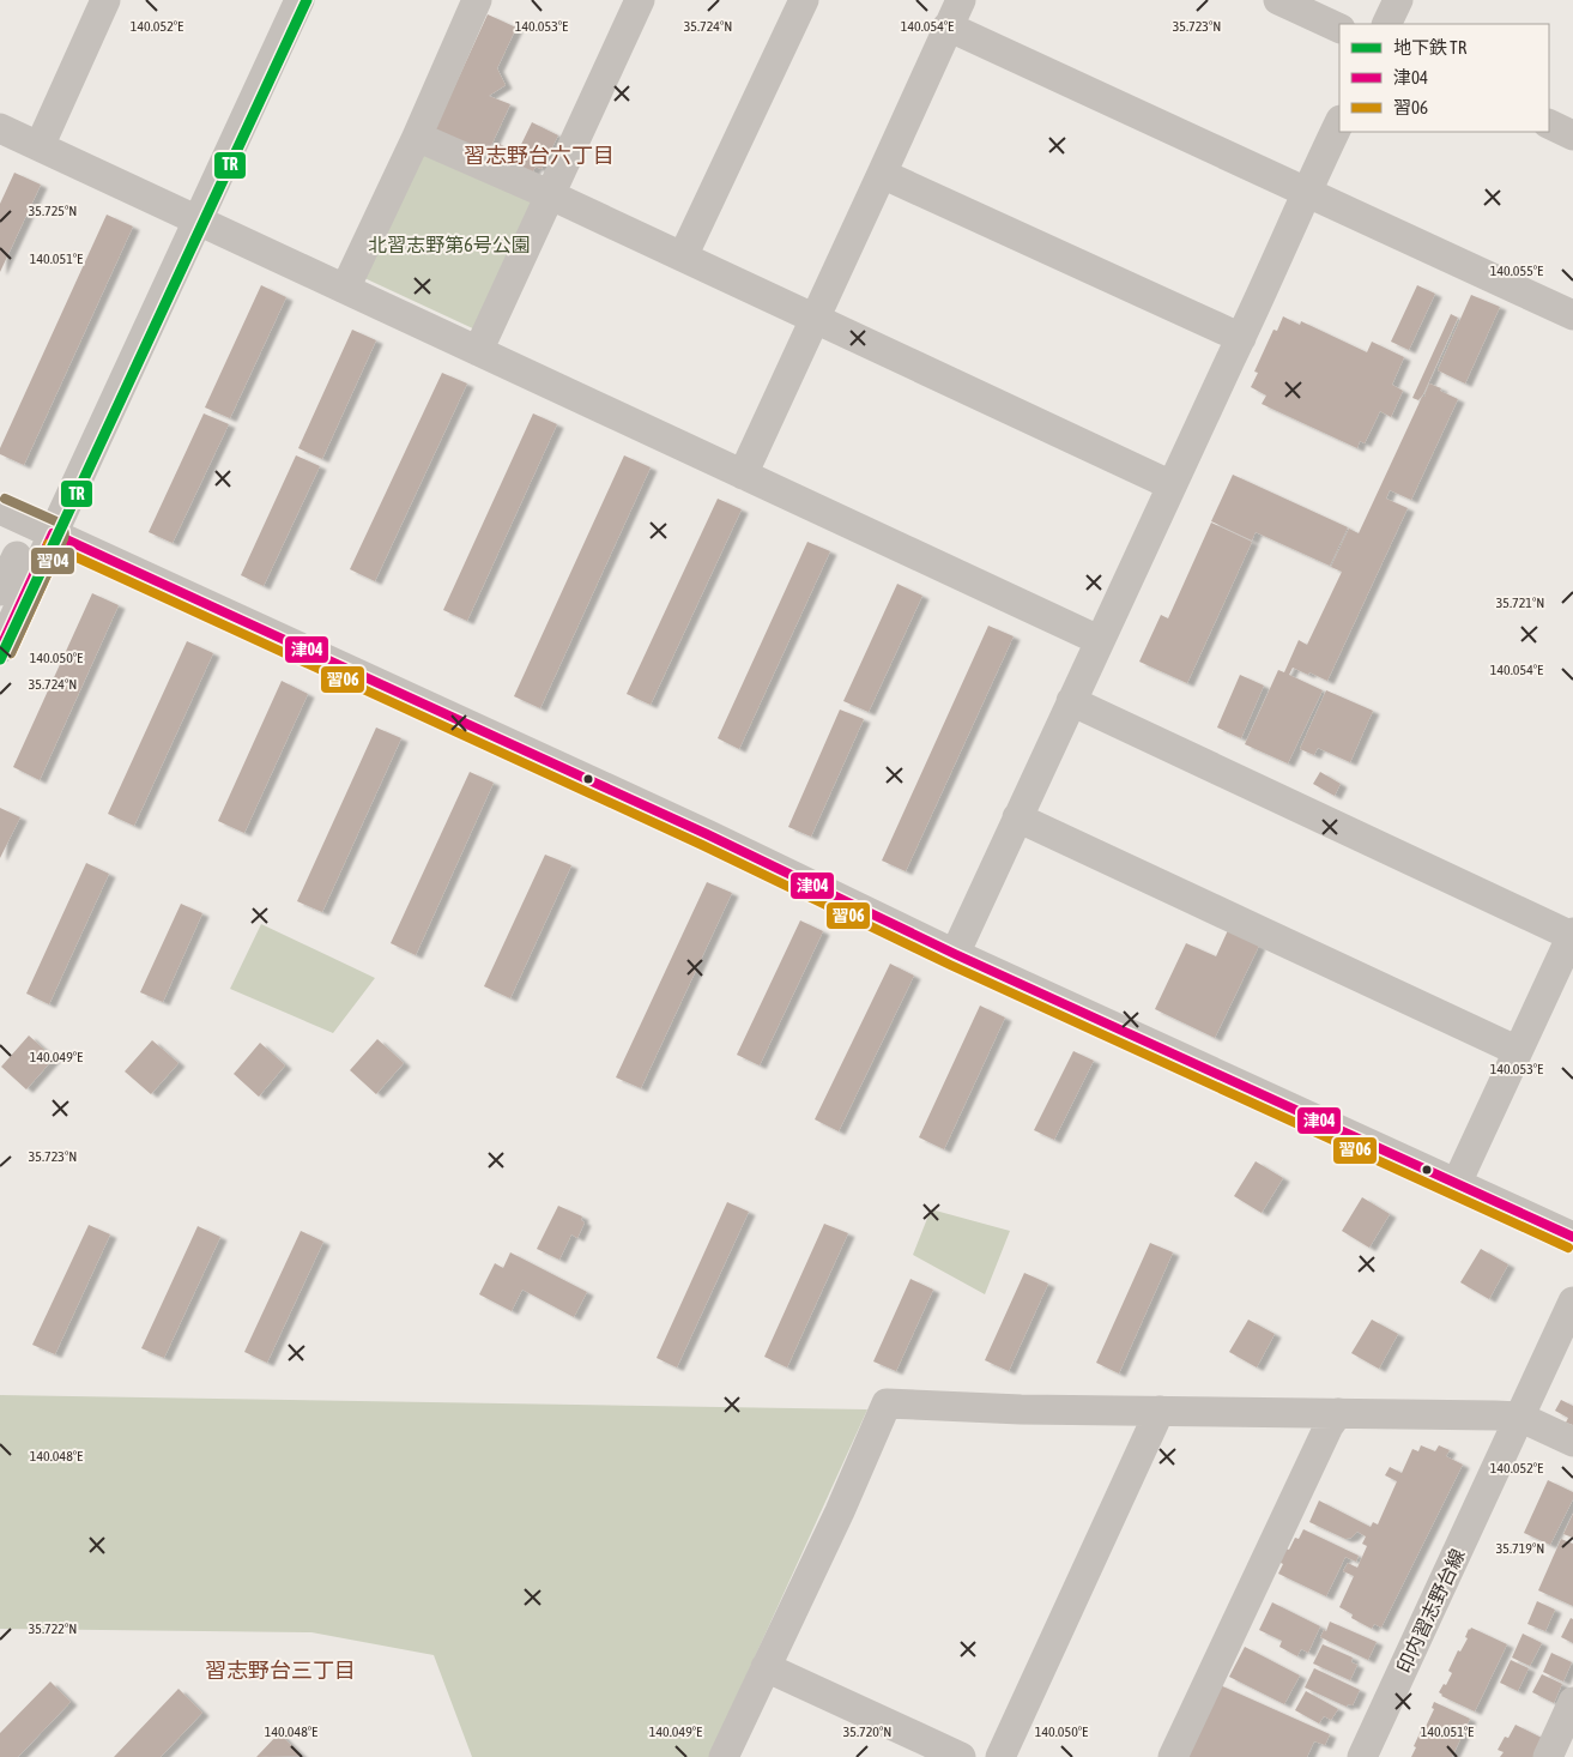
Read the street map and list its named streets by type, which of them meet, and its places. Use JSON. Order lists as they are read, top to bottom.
{
  "streets": {
    "street": ["印内習志野台線"]
  },
  "districts": ["習志野台六丁目", "習志野台三丁目"],
  "parks": ["北習志野第6号公園"],
  "lines": [
    "metro line TR",
    "transit line 習04",
    "transit line 津04",
    "transit line 習06"
  ],
  "legend": ["地下鉄 TR", "津04", "習06"],
  "coordinates": [
    "35.724°N",
    "35.723°N",
    "140.054°E",
    "140.052°E",
    "140.053°E",
    "35.725°N",
    "140.051°E",
    "140.055°E",
    "35.721°N",
    "140.050°E",
    "140.049°E",
    "140.048°E",
    "35.719°N",
    "35.722°N",
    "35.720°N"
  ]
}
